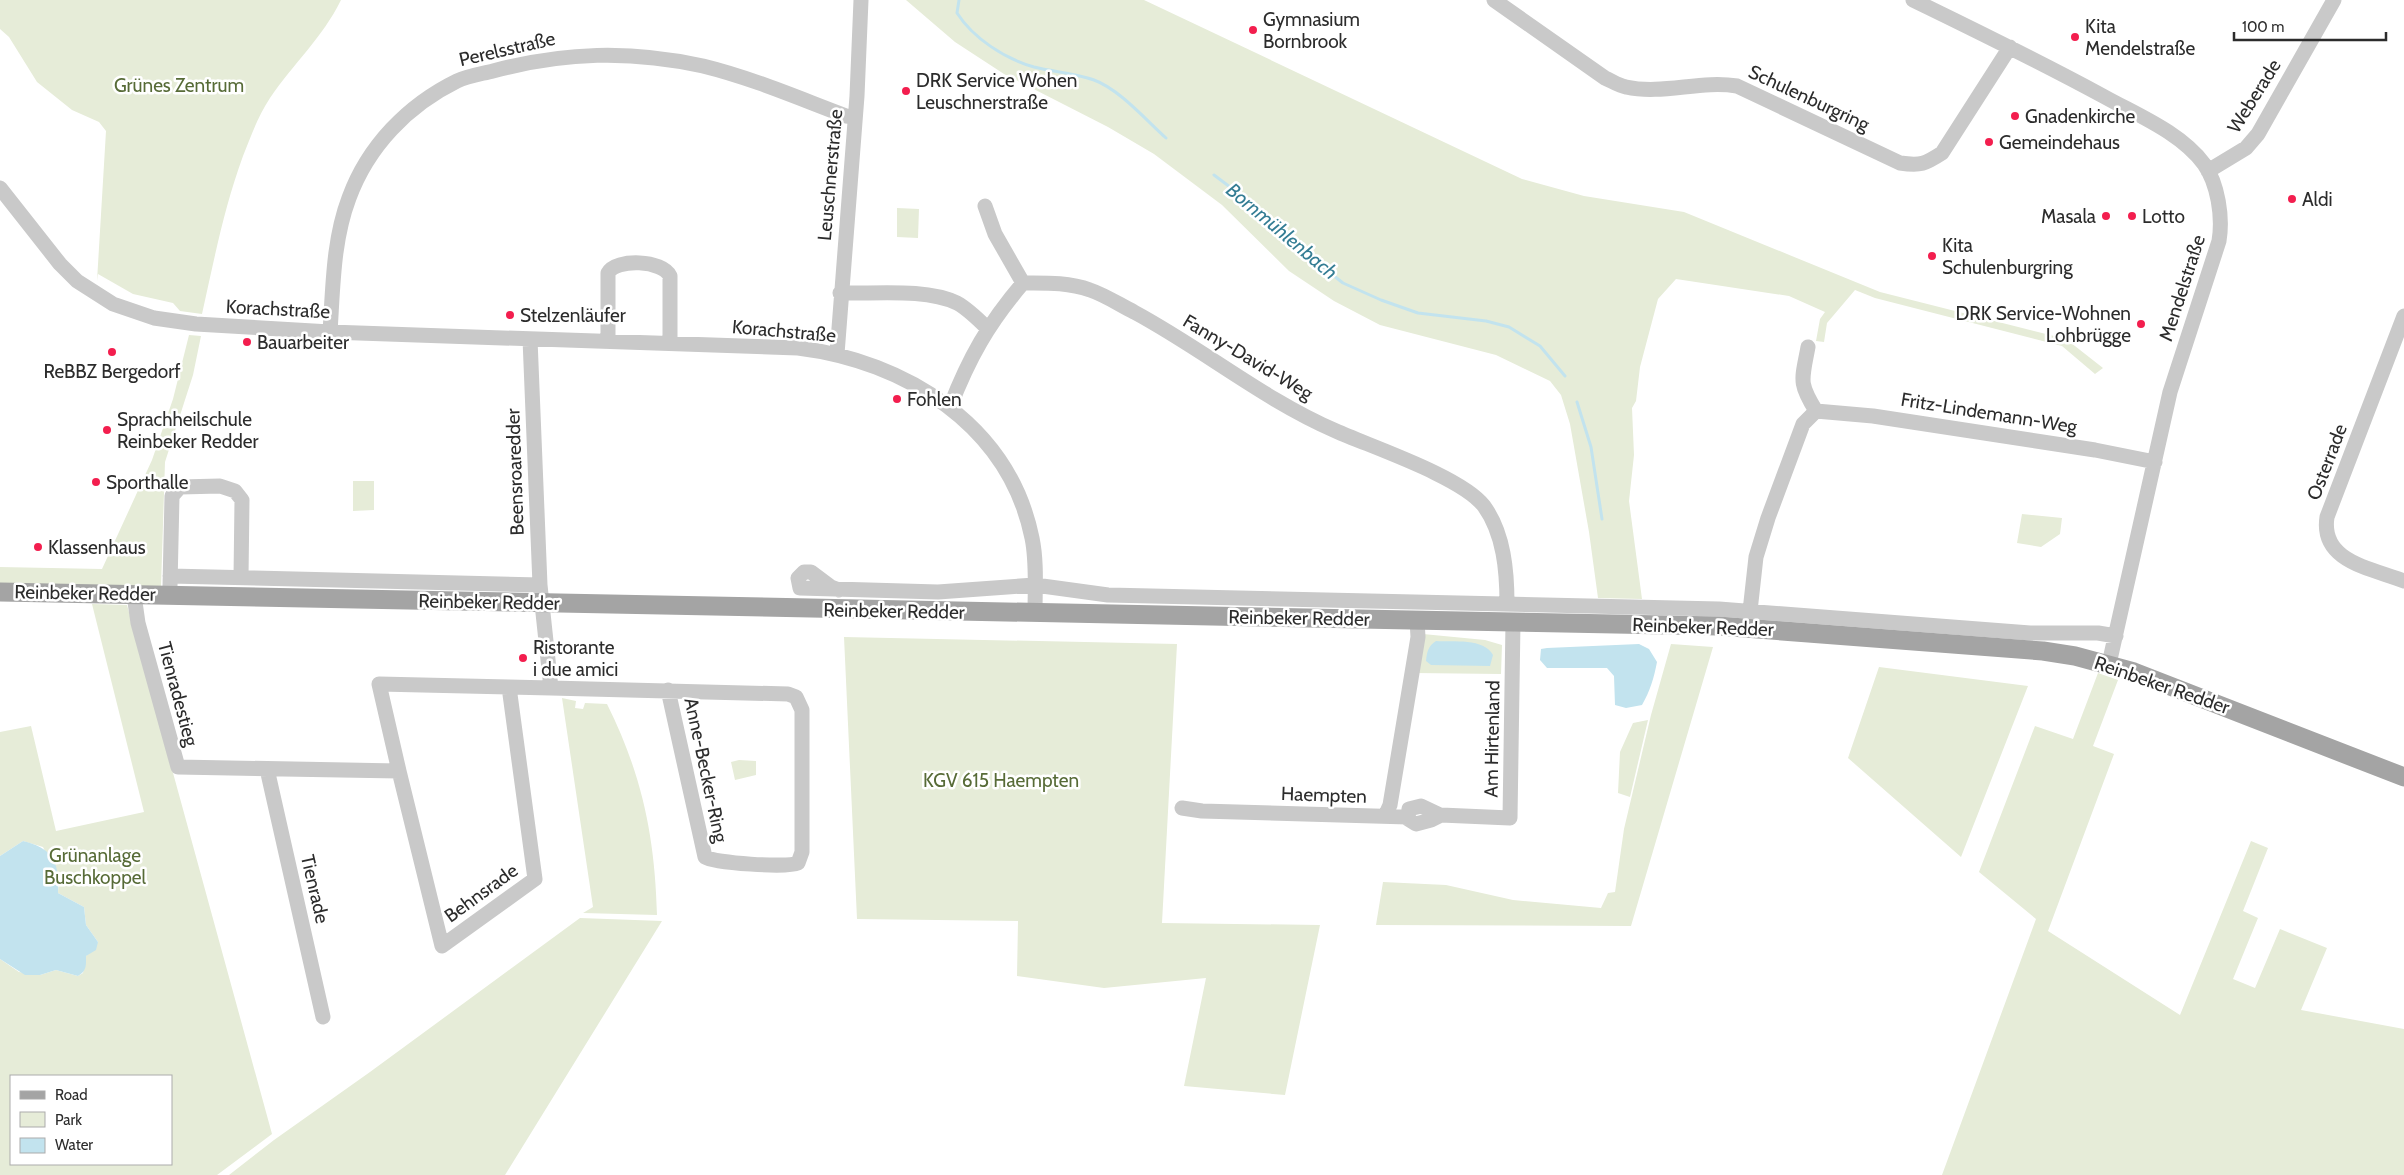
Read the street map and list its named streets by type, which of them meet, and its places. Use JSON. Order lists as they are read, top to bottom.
{
  "streets": {
    "main road": ["Reinbeker Redder"],
    "street": [
      "Perelsstraße",
      "Weberade",
      "Schulenburgring",
      "Leuschnerstraße",
      "Mendelstraße",
      "Korachstraße",
      "Fanny-David-Weg",
      "Fritz-Lindemann-Weg",
      "Osterrade",
      "Beensroaredder",
      "Tienradestieg",
      "Am Hirtenland",
      "Anne-Becker-Ring",
      "Haempten",
      "Tienrade",
      "Behnsrade"
    ]
  },
  "crossings": [
    ["Perelsstraße", "Leuschnerstraße"],
    ["Perelsstraße", "Korachstraße"],
    ["Weberade", "Mendelstraße"],
    ["Schulenburgring", "Mendelstraße"],
    ["Leuschnerstraße", "Korachstraße"],
    ["Mendelstraße", "Fritz-Lindemann-Weg"],
    ["Mendelstraße", "Reinbeker Redder"],
    ["Korachstraße", "Beensroaredder"],
    ["Korachstraße", "Reinbeker Redder"],
    ["Fanny-David-Weg", "Reinbeker Redder"],
    ["Beensroaredder", "Reinbeker Redder"],
    ["Reinbeker Redder", "Tienradestieg"],
    ["Reinbeker Redder", "Am Hirtenland"],
    ["Reinbeker Redder", "Haempten"],
    ["Tienradestieg", "Tienrade"],
    ["Tienradestieg", "Behnsrade"],
    ["Am Hirtenland", "Haempten"],
    ["Anne-Becker-Ring", "Behnsrade"]
  ],
  "water": ["Bornmühlenbach"],
  "parks": ["Grünes Zentrum", "KGV 615 Haempten", "Grünanlage Buschkoppel"],
  "places": [
    "Gymnasium Bornbrook",
    "Kita Mendelstraße",
    "DRK Service Wohen Leuschnerstraße",
    "Gnadenkirche",
    "Gemeindehaus",
    "Aldi",
    "Masala",
    "Lotto",
    "Kita Schulenburgring",
    "Stelzenläufer",
    "DRK Service-Wohnen Lohbrügge",
    "Bauarbeiter",
    "ReBBZ Bergedorf",
    "Fohlen",
    "Sprachheilschule Reinbeker Redder",
    "Sporthalle",
    "Klassenhaus",
    "Ristorante i due amici"
  ],
  "legend": ["Road", "Park", "Water"],
  "scale_bar": "100 m"
}
